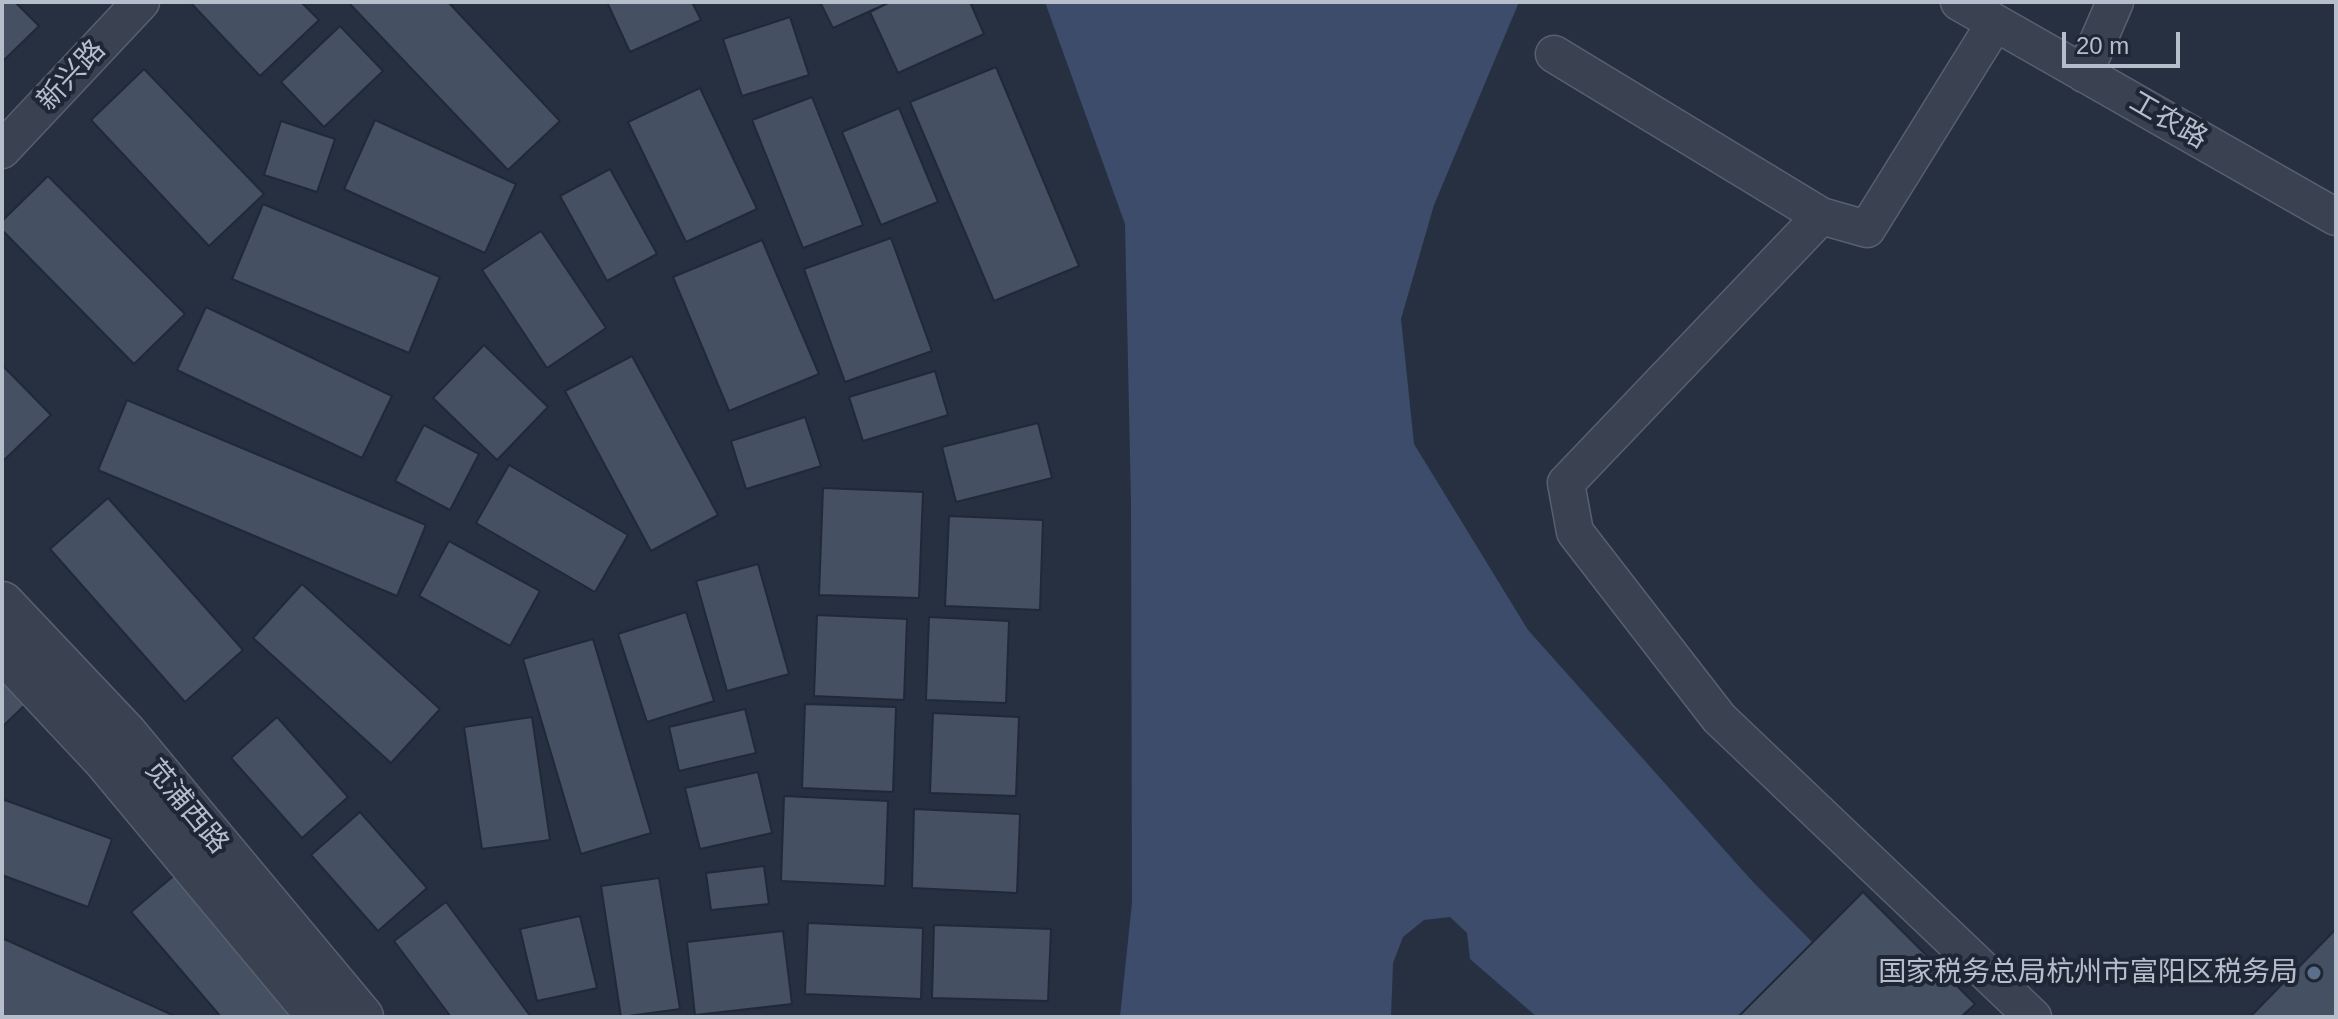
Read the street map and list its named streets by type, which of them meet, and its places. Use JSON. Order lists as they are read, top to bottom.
{
  "streets": {
    "street": ["新兴路", "工农路", "苋浦西路"]
  },
  "places": ["国家税务总局杭州市富阳区税务局"],
  "scale_bar": "20 m"
}
